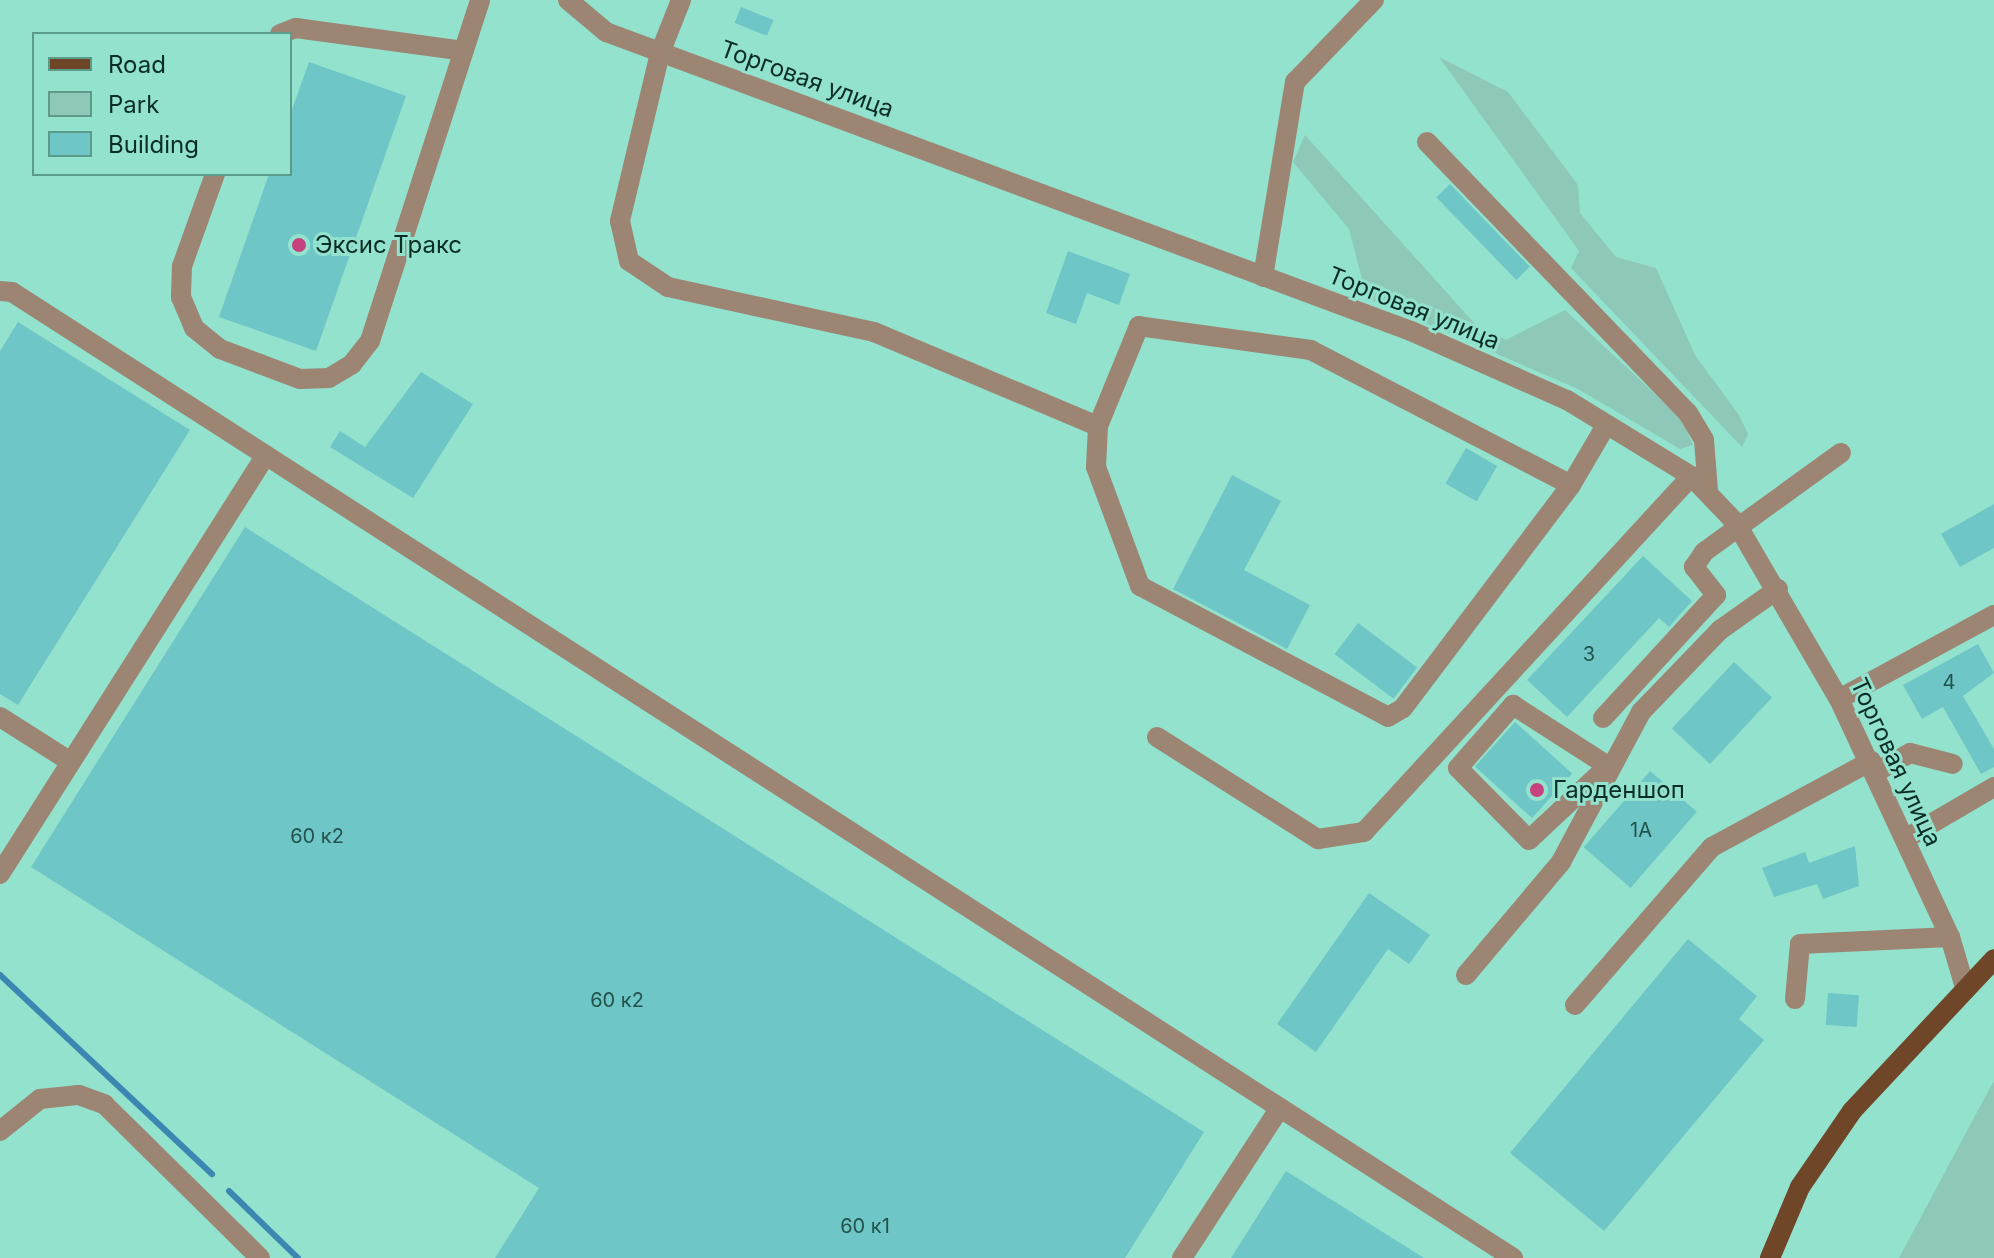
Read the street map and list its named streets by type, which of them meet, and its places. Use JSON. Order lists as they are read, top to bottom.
{
  "streets": {
    "street": ["Торговая улица"]
  },
  "places": ["Эксис Тракс", "Гарденшоп"],
  "house_numbers": [
    "3",
    "4",
    "1А",
    "60 к2",
    "60 к2",
    "60 к1"
  ],
  "legend": ["Road", "Park", "Building"]
}
